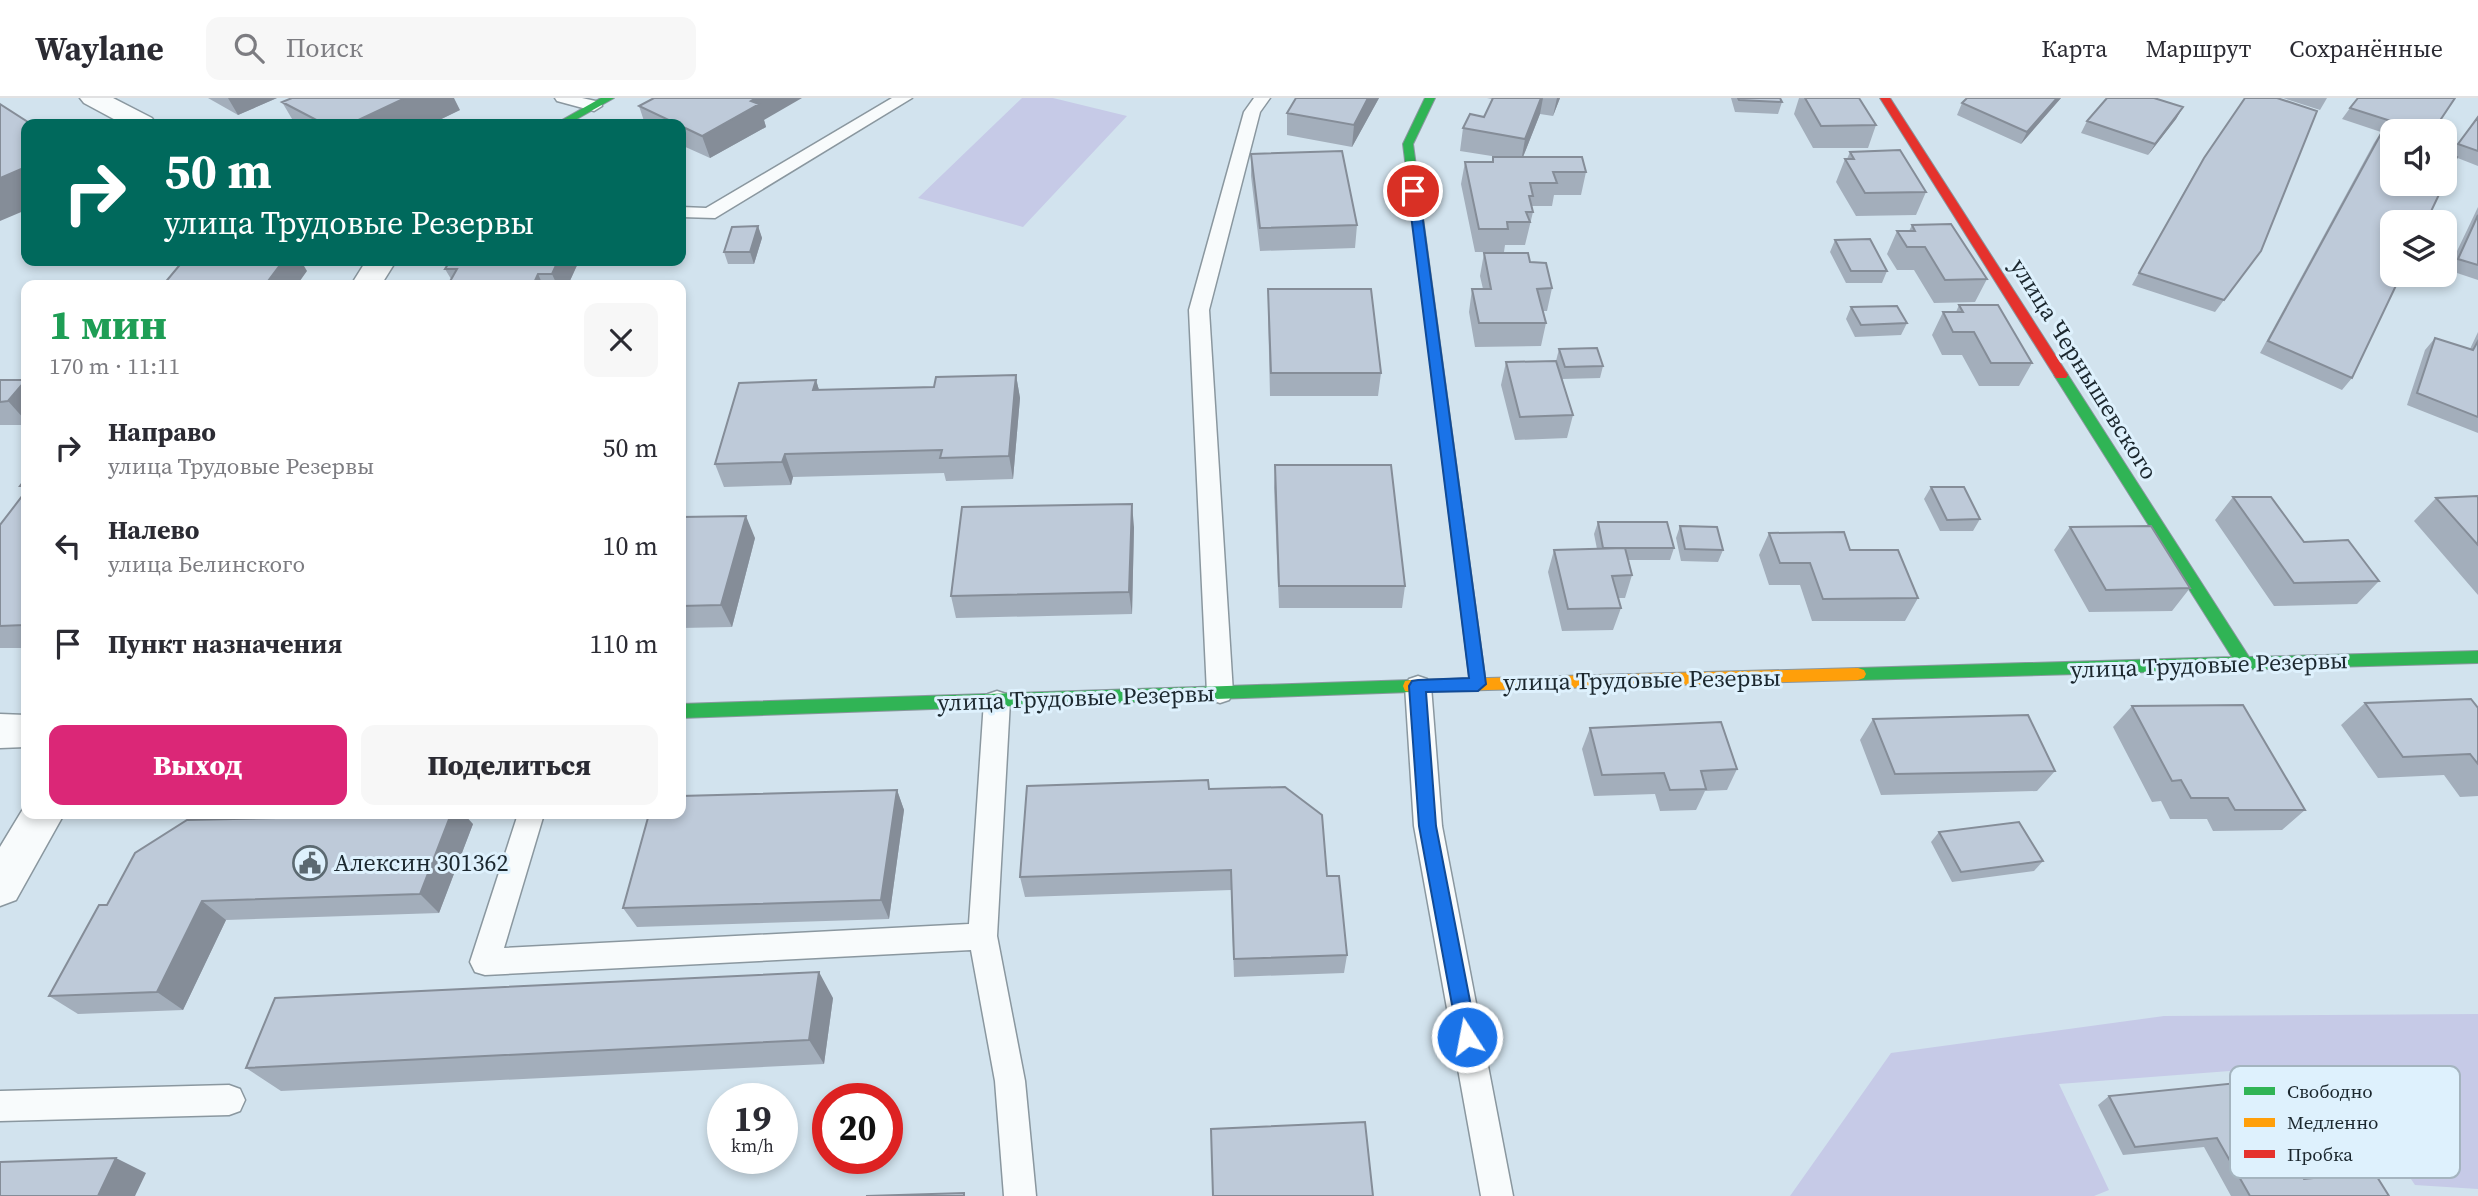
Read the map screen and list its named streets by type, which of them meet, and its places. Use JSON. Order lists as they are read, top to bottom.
{
  "streets": {
    "street": ["улица Чернышевского", "улица Трудовые Резервы"]
  },
  "crossings": [
    ["улица Чернышевского", "улица Трудовые Резервы"]
  ],
  "places": {
    "public building": ["Алексин 301362"]
  },
  "legend": ["Свободно", "Медленно", "Пробка"],
  "page": {
    "header": "Waylane",
    "search": "Поиск",
    "nav": ["Карта", "Маршрут", "Сохранённые"],
    "turn": ["50 m", "улица Трудовые Резервы"],
    "heading": ["1 мин", "170 m · 11:11"],
    "list": [
      {
        "name": "Направо",
        "note": "улица Трудовые Резервы",
        "value": "50 m"
      },
      {
        "name": "Налево",
        "note": "улица Белинского",
        "value": "10 m"
      },
      {
        "name": "Пункт назначения",
        "value": "110 m"
      }
    ],
    "buttons": ["Выход", "Поделиться"],
    "speed": "19 km/h",
    "limit": "20"
  }
}
